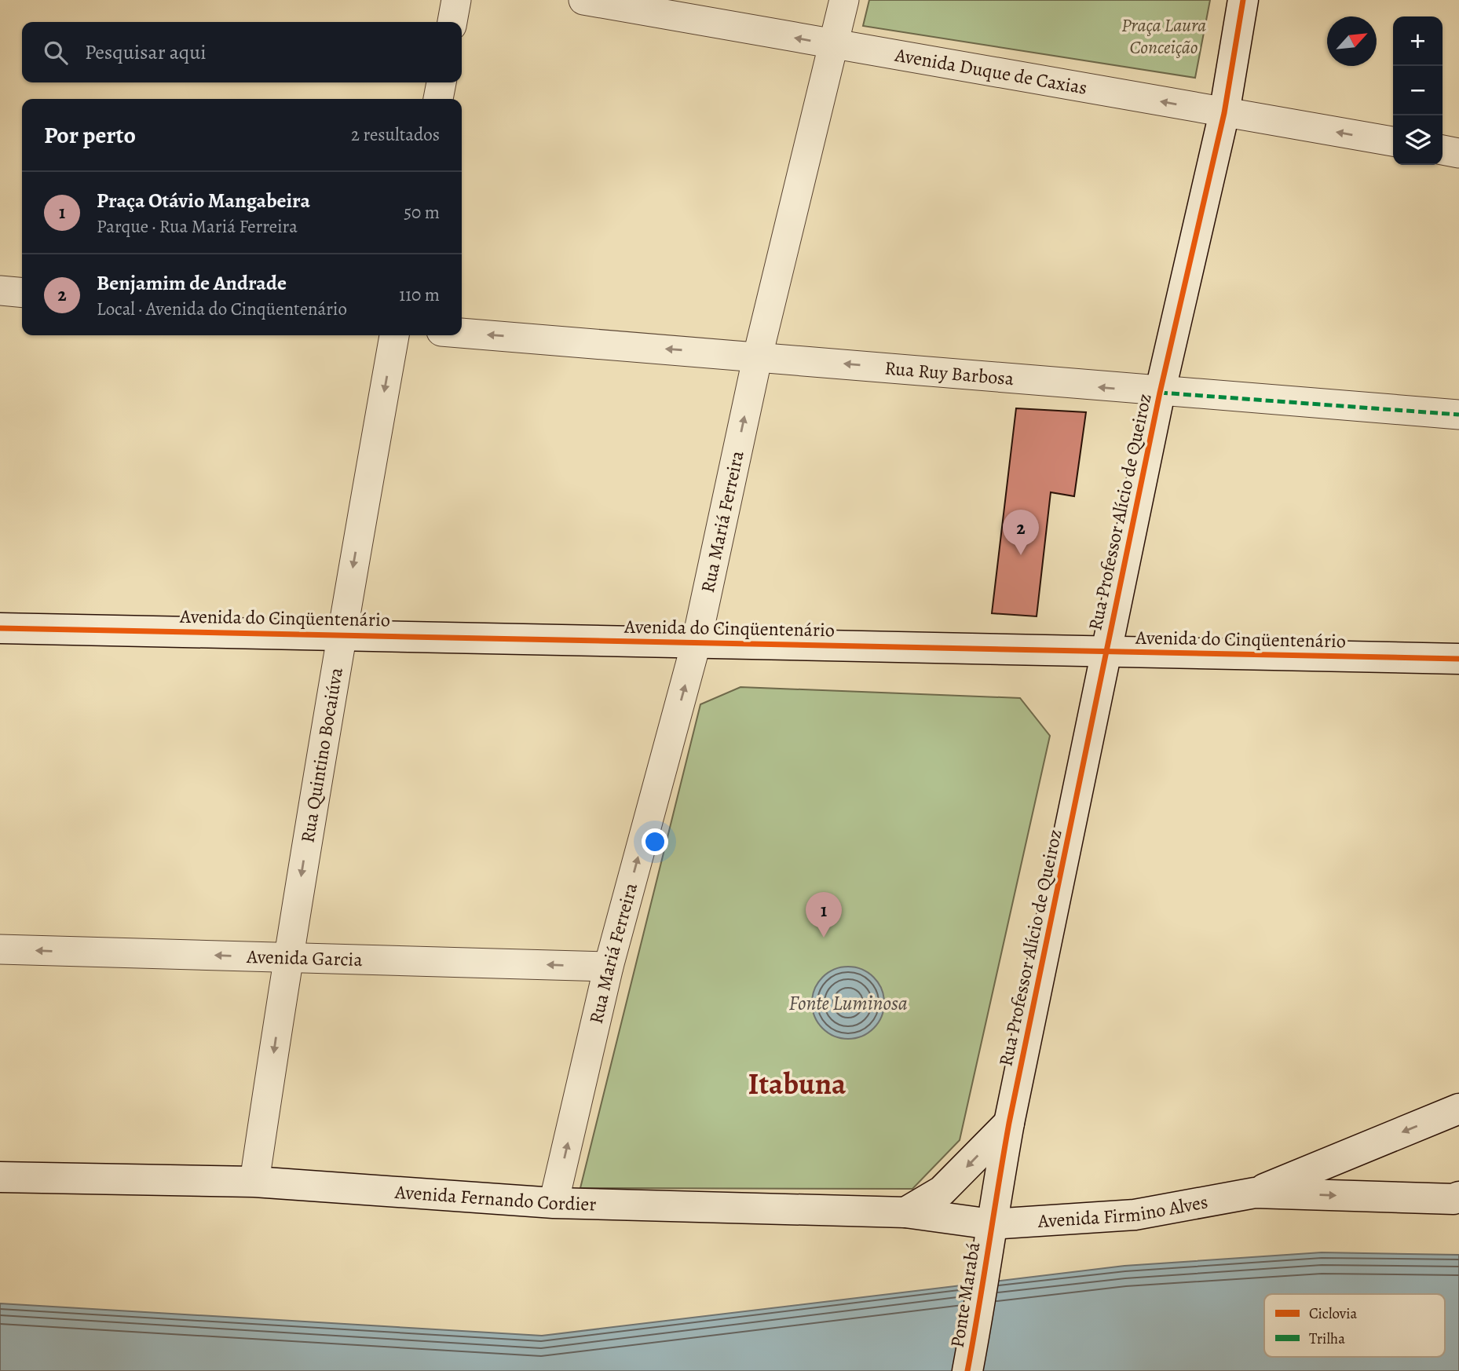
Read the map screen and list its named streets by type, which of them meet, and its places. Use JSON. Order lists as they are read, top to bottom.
{
  "streets": {
    "street": [
      "Avenida Duque de Caxias",
      "Rua Ruy Barbosa",
      "Rua Professor Alício de Queiroz",
      "Rua Mariá Ferreira",
      "Avenida do Cinqüentenário",
      "Rua Quintino Bocaiúva",
      "Avenida Garcia",
      "Avenida Fernando Cordier",
      "Avenida Firmino Alves",
      "Ponte Marabá"
    ]
  },
  "crossings": [
    ["Avenida Duque de Caxias", "Rua Professor Alício de Queiroz"],
    ["Avenida Duque de Caxias", "Rua Mariá Ferreira"],
    ["Rua Ruy Barbosa", "Rua Professor Alício de Queiroz"],
    ["Rua Ruy Barbosa", "Rua Mariá Ferreira"],
    ["Rua Professor Alício de Queiroz", "Avenida do Cinqüentenário"],
    ["Rua Professor Alício de Queiroz", "Avenida Fernando Cordier"],
    ["Rua Professor Alício de Queiroz", "Avenida Firmino Alves"],
    ["Rua Professor Alício de Queiroz", "Ponte Marabá"],
    ["Rua Mariá Ferreira", "Avenida do Cinqüentenário"],
    ["Rua Mariá Ferreira", "Avenida Garcia"],
    ["Rua Mariá Ferreira", "Avenida Fernando Cordier"],
    ["Avenida do Cinqüentenário", "Rua Quintino Bocaiúva"],
    ["Rua Quintino Bocaiúva", "Avenida Garcia"],
    ["Rua Quintino Bocaiúva", "Avenida Fernando Cordier"],
    ["Avenida Fernando Cordier", "Avenida Firmino Alves"],
    ["Avenida Fernando Cordier", "Ponte Marabá"],
    ["Avenida Firmino Alves", "Ponte Marabá"]
  ],
  "one_way": [
    "Avenida Duque de Caxias",
    "Rua Ruy Barbosa",
    "Rua Mariá Ferreira",
    "Rua Quintino Bocaiúva",
    "Avenida Garcia"
  ],
  "districts": ["Itabuna"],
  "water": ["Fonte Luminosa"],
  "parks": ["Praça Laura Conceição"],
  "legend": ["Ciclovia", "Trilha"],
  "north": "top right",
  "page": {
    "map_buttons": ["+", "−"],
    "search": "Pesquisar aqui",
    "heading": ["Por perto", "2 resultados"],
    "list": [
      {
        "mark": "1",
        "name": "Praça Otávio Mangabeira",
        "note": "Parque · Rua Mariá Ferreira",
        "value": "50 m"
      },
      {
        "mark": "2",
        "name": "Benjamim de Andrade",
        "note": "Local · Avenida do Cinqüentenário",
        "value": "110 m"
      }
    ],
    "pins": ["2", "1"]
  }
}
